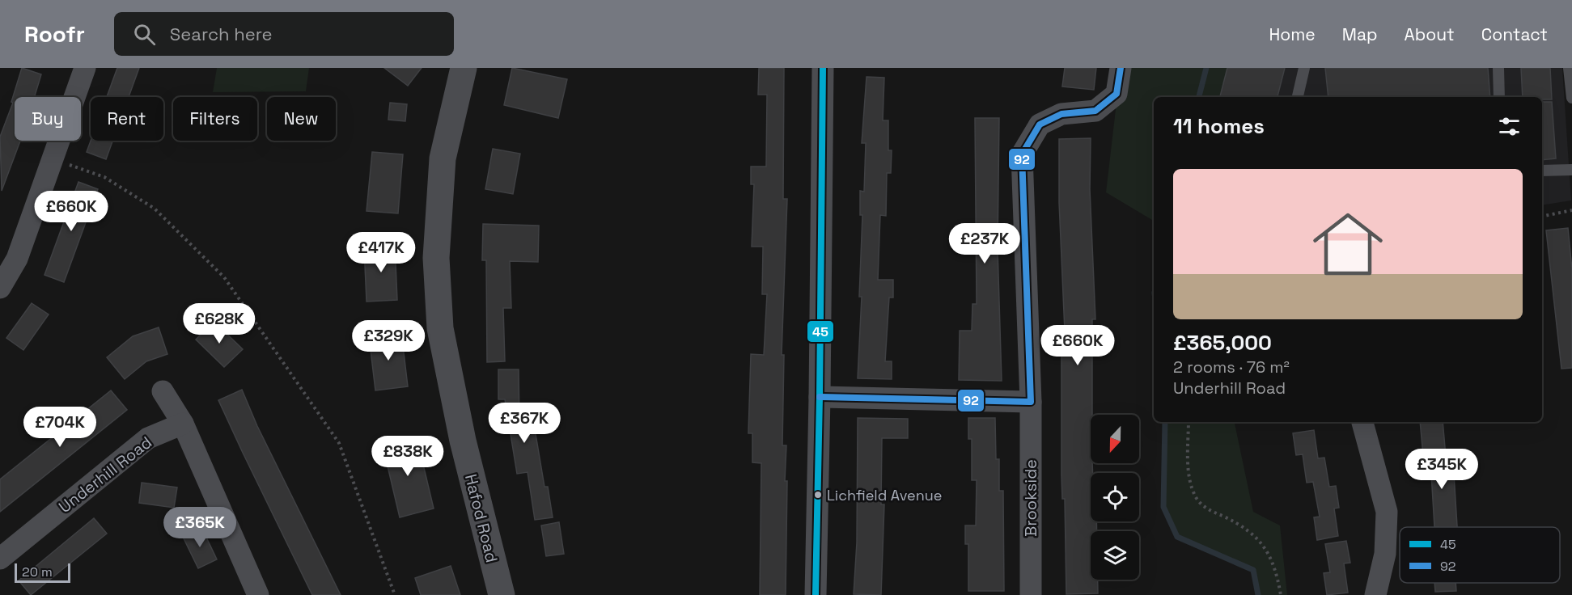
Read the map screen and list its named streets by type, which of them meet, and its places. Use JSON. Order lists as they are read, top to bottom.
{
  "streets": {
    "street": ["Underhill Road", "Brookside", "Hafod Road"]
  },
  "places": ["Lichfield Avenue"],
  "lines": ["transit line 45", "transit line 92"],
  "legend": ["45", "92"],
  "scale_bar": "20 m",
  "north": "bottom",
  "page": {
    "header": "Roofr",
    "search": "Search here",
    "nav": [
      "Home",
      "Map",
      "About",
      "Contact"
    ],
    "chip": [
      "Buy",
      "Rent",
      "Filters",
      "New"
    ],
    "heading": "11 homes",
    "list": [
      {
        "name": "£365,000",
        "note": "2 rooms · 76 m² · Underhill Road"
      }
    ],
    "price": [
      "£660K",
      "£237K",
      "£417K",
      "£628K",
      "£329K",
      "£660K",
      "£367K",
      "£704K",
      "£838K",
      "£345K",
      "£365K"
    ],
    "scale": "20 m"
  }
}
